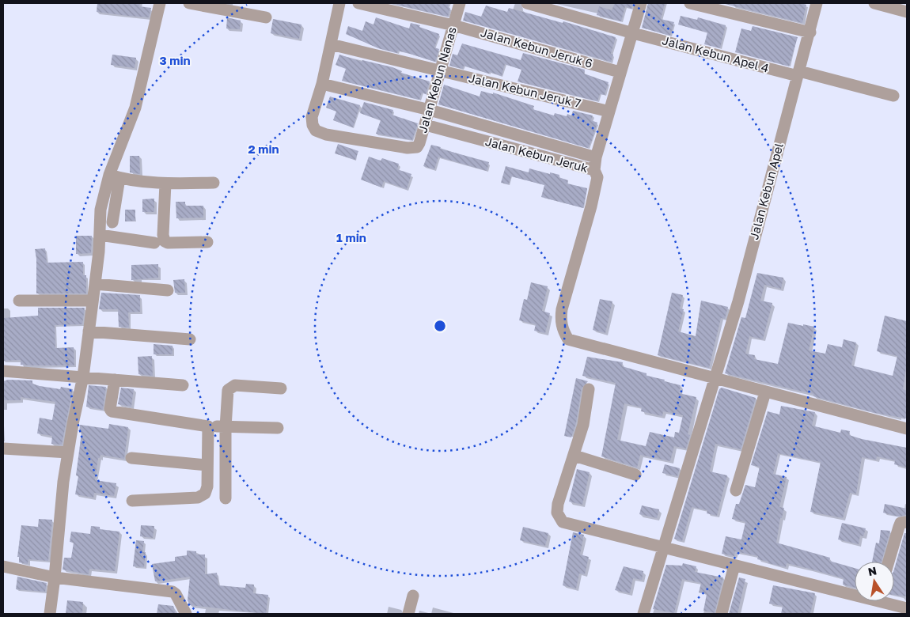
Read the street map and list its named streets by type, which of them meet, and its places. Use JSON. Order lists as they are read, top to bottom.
{
  "streets": {
    "street": [
      "Jalan Kebun Jeruk 6",
      "Jalan Kebun Apel 4",
      "Jalan Kebun Nanas",
      "Jalan Kebun Jeruk 7",
      "Jalan Kebun Jeruk",
      "Jalan Kebun Apel"
    ]
  },
  "crossings": [
    ["Jalan Kebun Jeruk 6", "Jalan Kebun Nanas"],
    ["Jalan Kebun Jeruk 6", "Jalan Kebun Jeruk"],
    ["Jalan Kebun Apel 4", "Jalan Kebun Jeruk"],
    ["Jalan Kebun Apel 4", "Jalan Kebun Apel"],
    ["Jalan Kebun Nanas", "Jalan Kebun Jeruk 7"],
    ["Jalan Kebun Nanas", "Jalan Kebun Jeruk"],
    ["Jalan Kebun Jeruk 7", "Jalan Kebun Jeruk"]
  ],
  "north": "top",
  "rings": ["3 min", "2 min", "1 min"]
}
